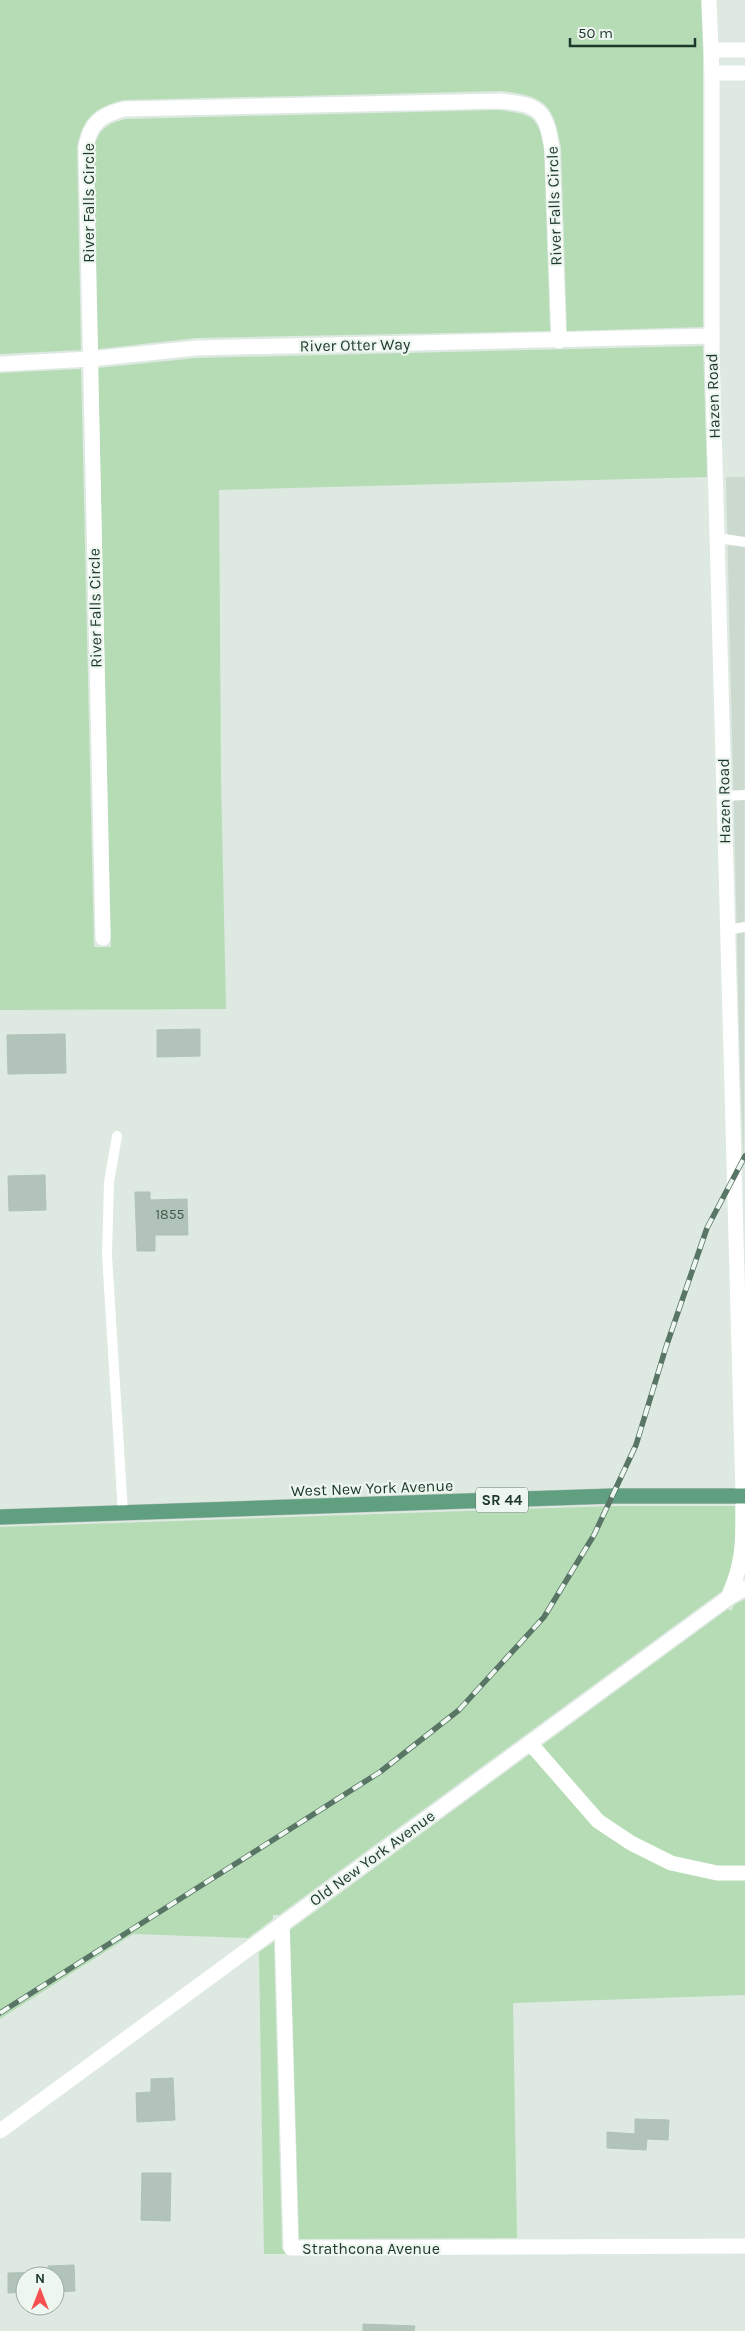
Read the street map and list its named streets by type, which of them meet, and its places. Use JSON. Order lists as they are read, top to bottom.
{
  "streets": {
    "main road": ["West New York Avenue", "SR 44"],
    "street": [
      "River Falls Circle",
      "River Otter Way",
      "Hazen Road",
      "Old New York Avenue",
      "Strathcona Avenue"
    ]
  },
  "crossings": [
    ["River Falls Circle", "River Otter Way"],
    ["River Otter Way", "Hazen Road"],
    ["Hazen Road", "West New York Avenue"],
    ["Hazen Road", "Old New York Avenue"],
    ["Old New York Avenue", "Strathcona Avenue"]
  ],
  "house_numbers": ["1855"],
  "scale_bar": "50 m",
  "north": "top"
}
